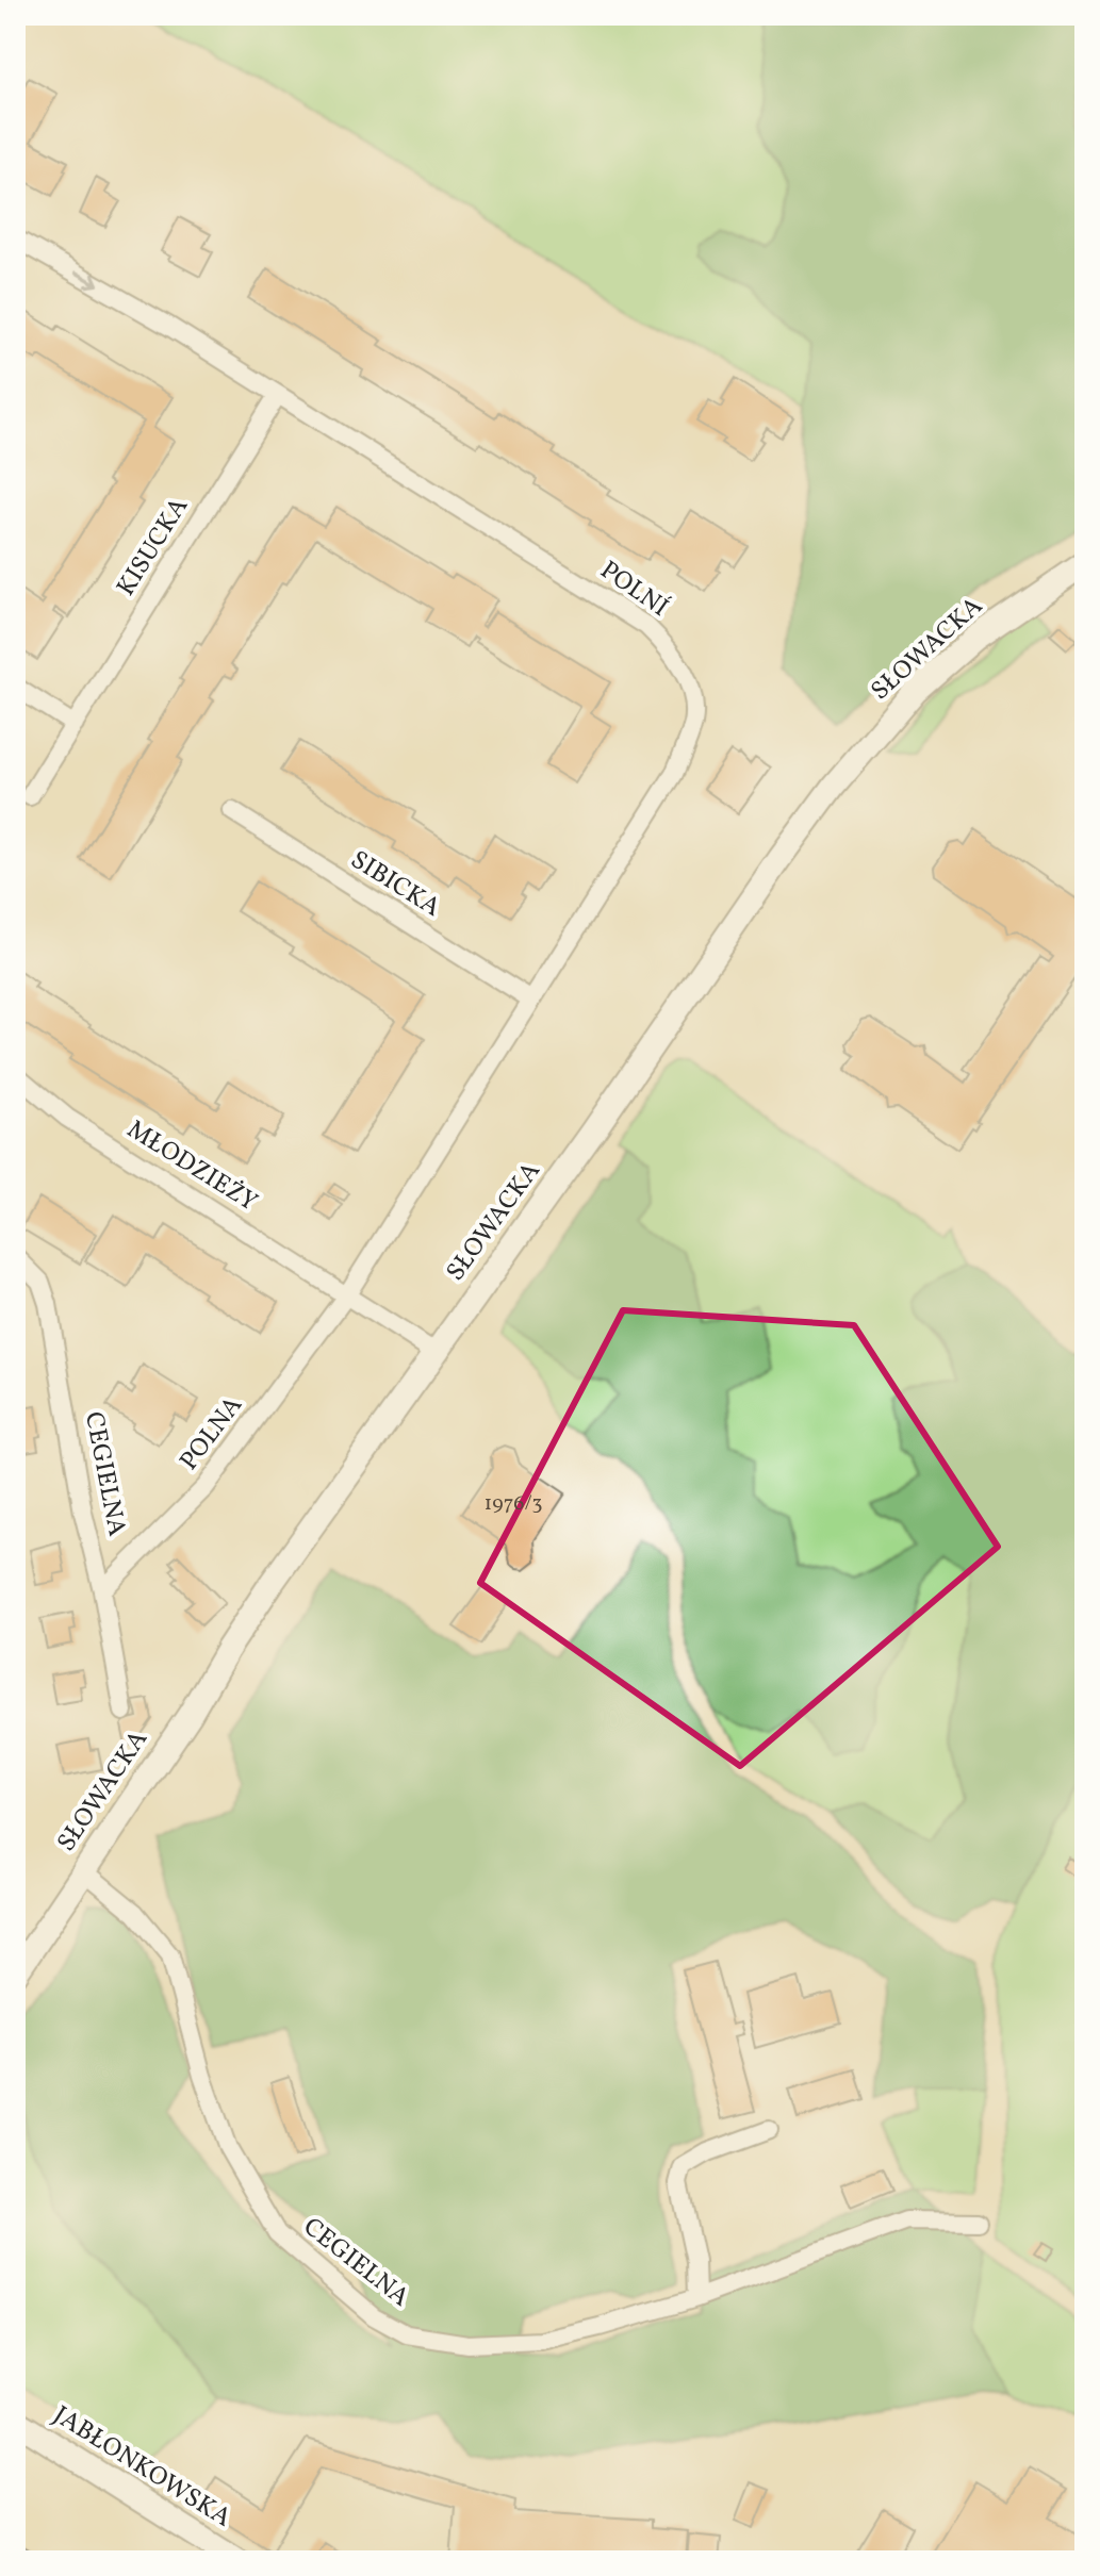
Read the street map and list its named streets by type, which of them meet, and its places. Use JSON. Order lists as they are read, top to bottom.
{
  "streets": {
    "street": [
      "KISUCKA",
      "POLNÍ",
      "SŁOWACKA",
      "SIBICKA",
      "MŁODZIEŻY",
      "POLNA",
      "CEGIELNA",
      "JABŁONKOWSKA"
    ]
  },
  "crossings": [
    ["KISUCKA", "POLNÍ"],
    ["POLNÍ", "SIBICKA"],
    ["POLNÍ", "MŁODZIEŻY"],
    ["POLNÍ", "POLNA"],
    ["SŁOWACKA", "MŁODZIEŻY"],
    ["SŁOWACKA", "CEGIELNA"],
    ["MŁODZIEŻY", "POLNA"],
    ["POLNA", "CEGIELNA"]
  ],
  "house_numbers": ["1976/3"]
}
